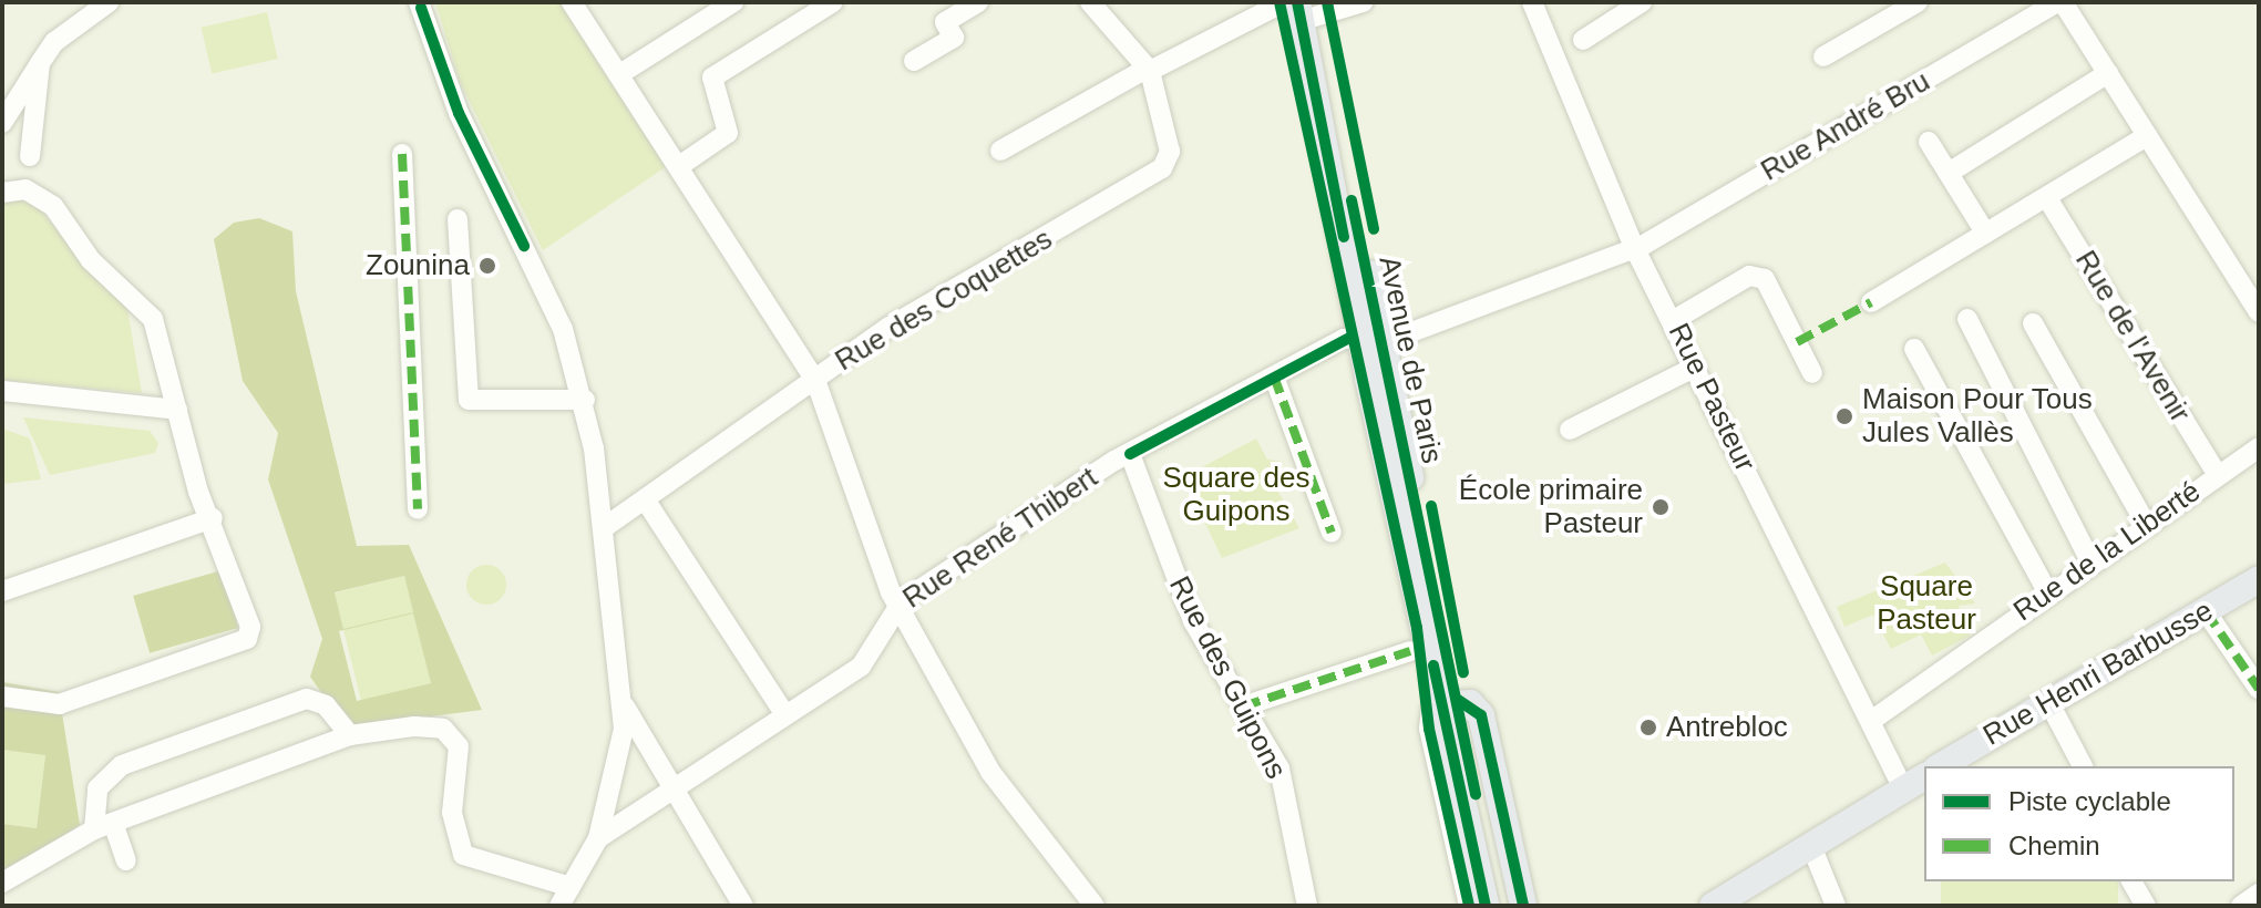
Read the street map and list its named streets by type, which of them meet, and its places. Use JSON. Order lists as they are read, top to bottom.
{
  "streets": {
    "main road": ["Avenue de Paris", "Rue Henri Barbusse"],
    "street": [
      "Rue André Bru",
      "Rue des Coquettes",
      "Rue de l'Avenir",
      "Rue Pasteur",
      "Rue René Thibert",
      "Rue de la Liberté",
      "Rue des Guipons"
    ]
  },
  "crossings": [
    ["Rue André Bru", "Avenue de Paris"],
    ["Rue André Bru", "Rue Pasteur"],
    ["Rue André Bru", "Rue René Thibert"],
    ["Rue de l'Avenir", "Rue de la Liberté"],
    ["Avenue de Paris", "Rue René Thibert"],
    ["Rue Pasteur", "Rue de la Liberté"],
    ["Rue René Thibert", "Rue des Guipons"]
  ],
  "parks": ["Square des Guipons", "Square Pasteur"],
  "places": [
    "Zounina",
    "Maison Pour Tous Jules Vallès",
    "École primaire Pasteur",
    "Antrebloc"
  ],
  "legend": ["Piste cyclable", "Chemin"]
}
